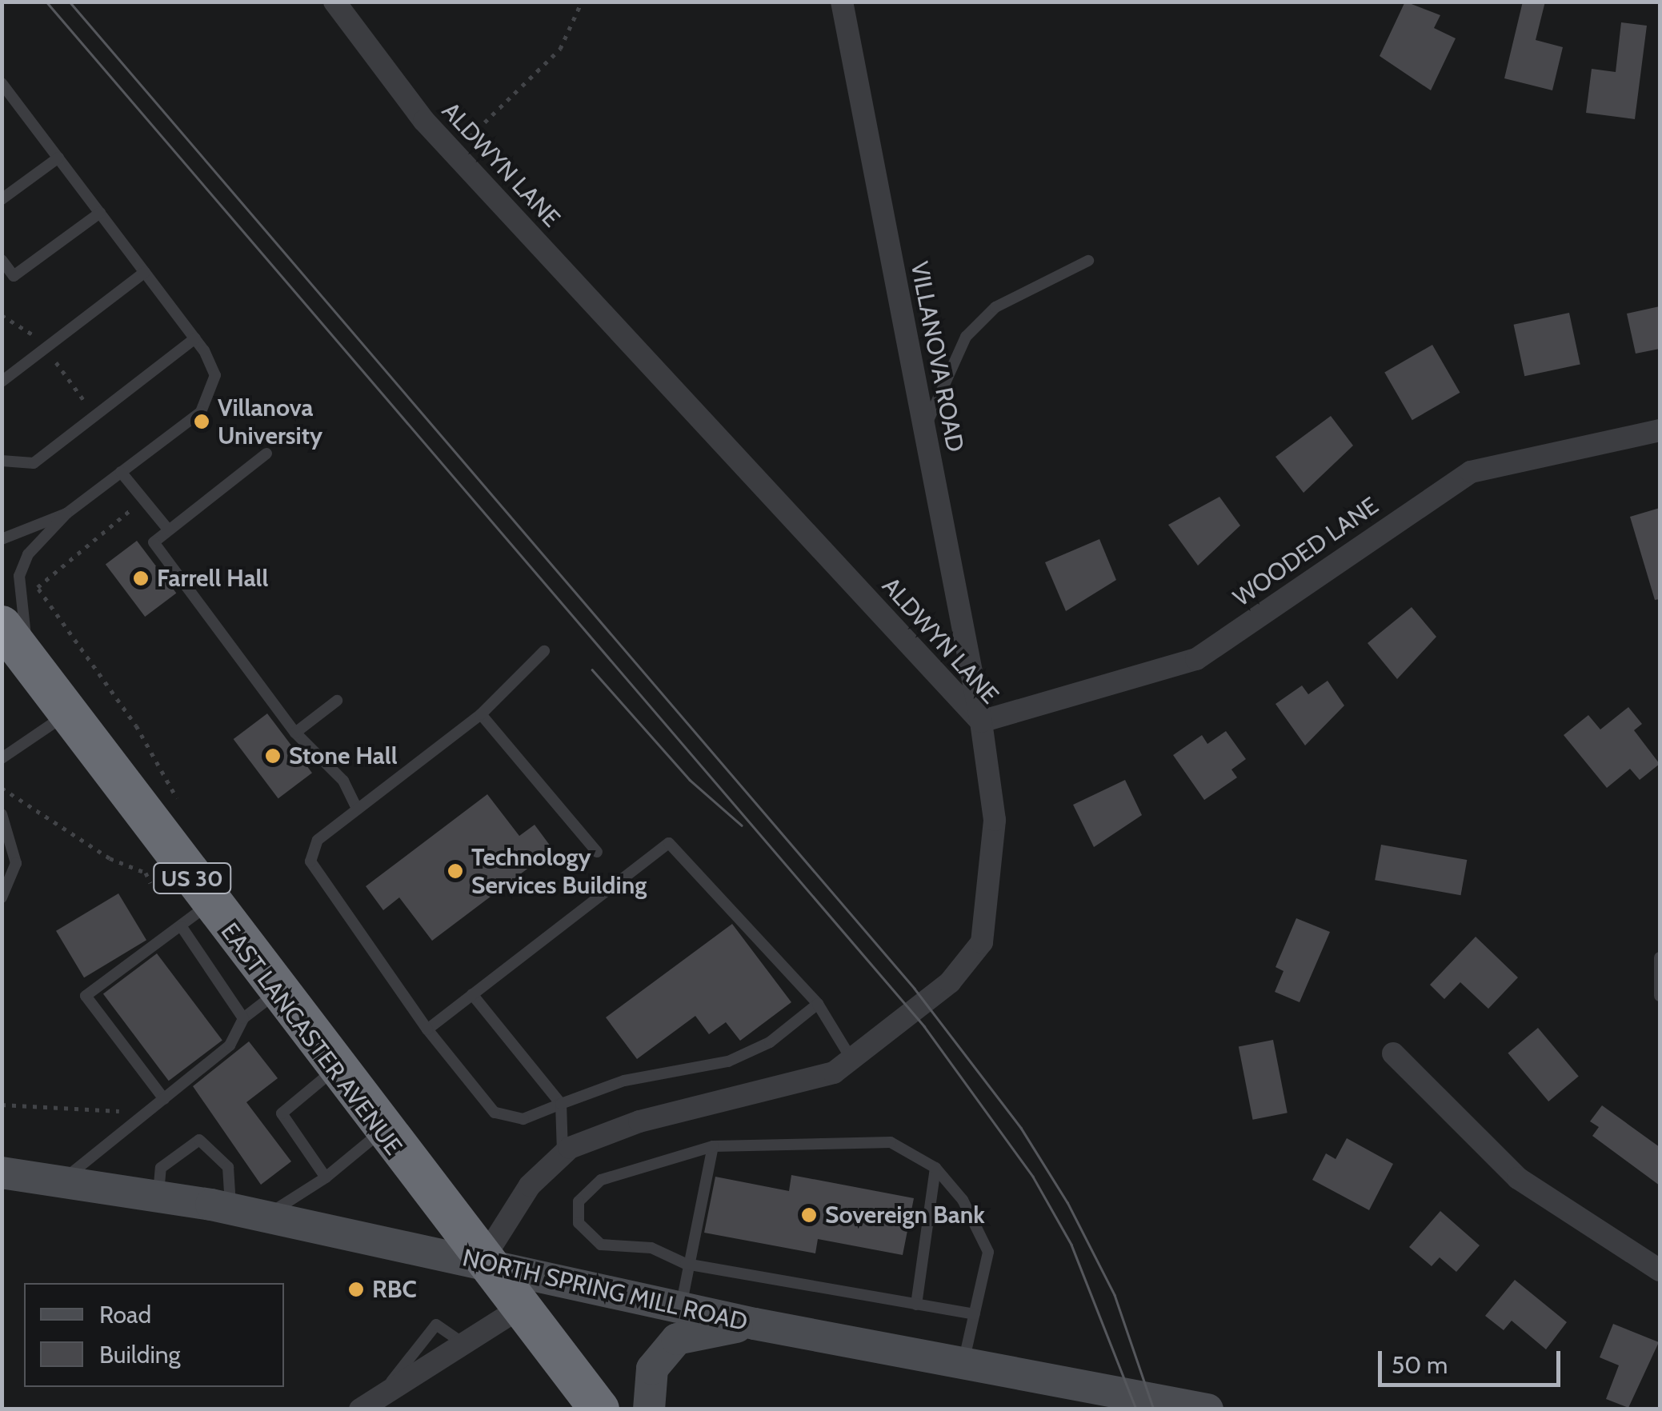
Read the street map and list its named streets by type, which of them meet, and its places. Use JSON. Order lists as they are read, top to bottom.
{
  "streets": {
    "highway": ["US 30", "EAST LANCASTER AVENUE"],
    "main road": ["NORTH SPRING MILL ROAD"],
    "street": ["ALDWYN LANE", "VILLANOVA ROAD", "WOODED LANE"]
  },
  "crossings": [
    ["ALDWYN LANE", "VILLANOVA ROAD"],
    ["ALDWYN LANE", "WOODED LANE"],
    ["ALDWYN LANE", "EAST LANCASTER AVENUE"],
    ["ALDWYN LANE", "NORTH SPRING MILL ROAD"],
    ["VILLANOVA ROAD", "WOODED LANE"],
    ["EAST LANCASTER AVENUE", "NORTH SPRING MILL ROAD"]
  ],
  "places": [
    "Villanova University",
    "Farrell Hall",
    "Stone Hall",
    "Technology Services Building",
    "Sovereign Bank",
    "RBC"
  ],
  "legend": ["Road", "Building"],
  "scale_bar": "50 m"
}
